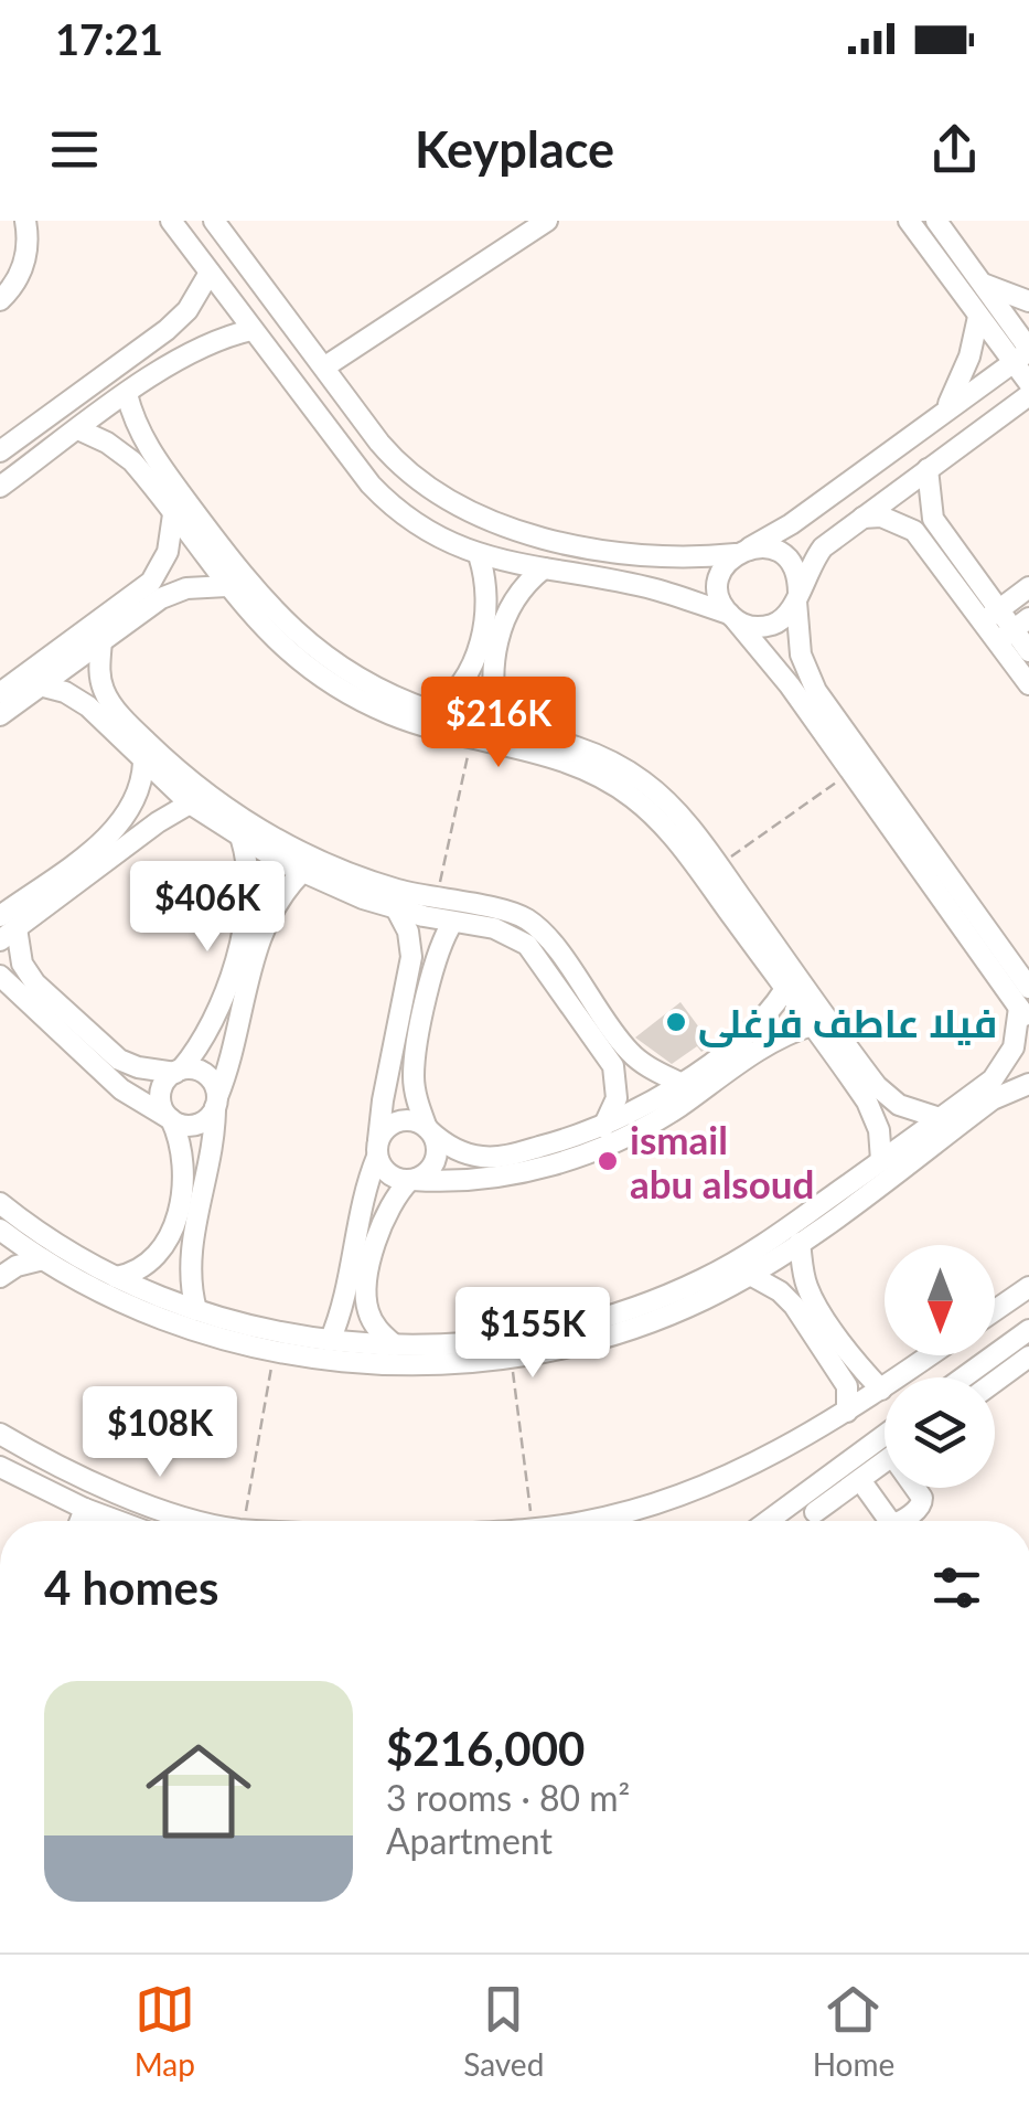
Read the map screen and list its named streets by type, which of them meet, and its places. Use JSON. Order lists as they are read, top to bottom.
{
  "places": ["فيلا عاطف فرغلى", "ismail abu alsoud"],
  "north": "bottom",
  "page": {
    "status": "17:21",
    "header": "Keyplace",
    "price": [
      "$216K",
      "$406K",
      "$155K",
      "$108K"
    ],
    "heading": "4 homes",
    "list": [
      {
        "name": "$216,000",
        "note": "3 rooms · 80 m² · Apartment"
      }
    ],
    "tabs": ["Map", "Saved", "Home"]
  }
}
